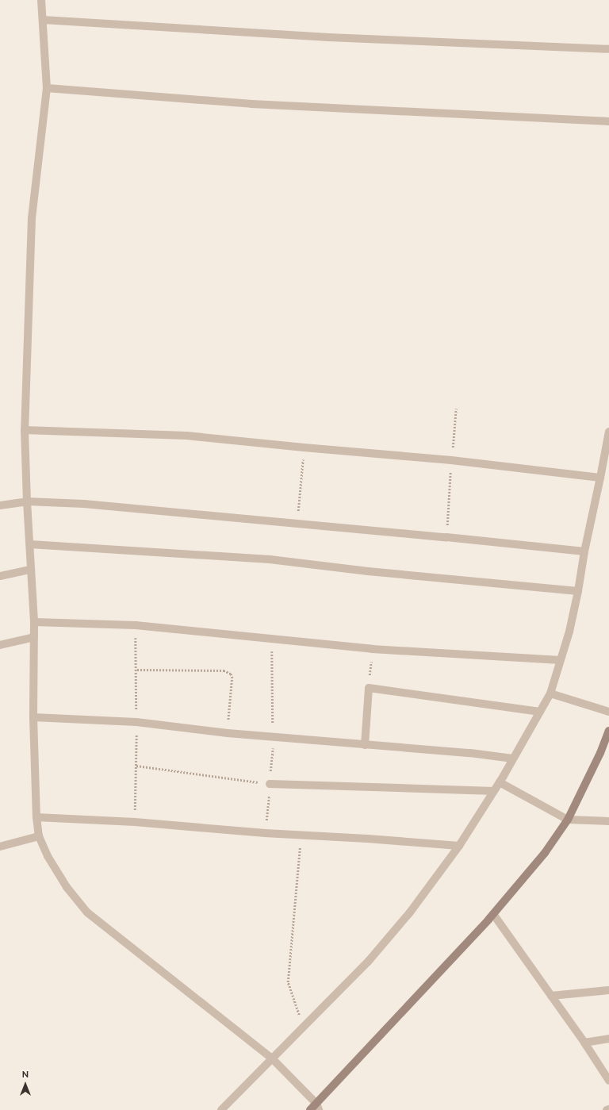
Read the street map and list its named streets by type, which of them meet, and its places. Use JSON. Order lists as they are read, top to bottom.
{
  "north": "top"
}
